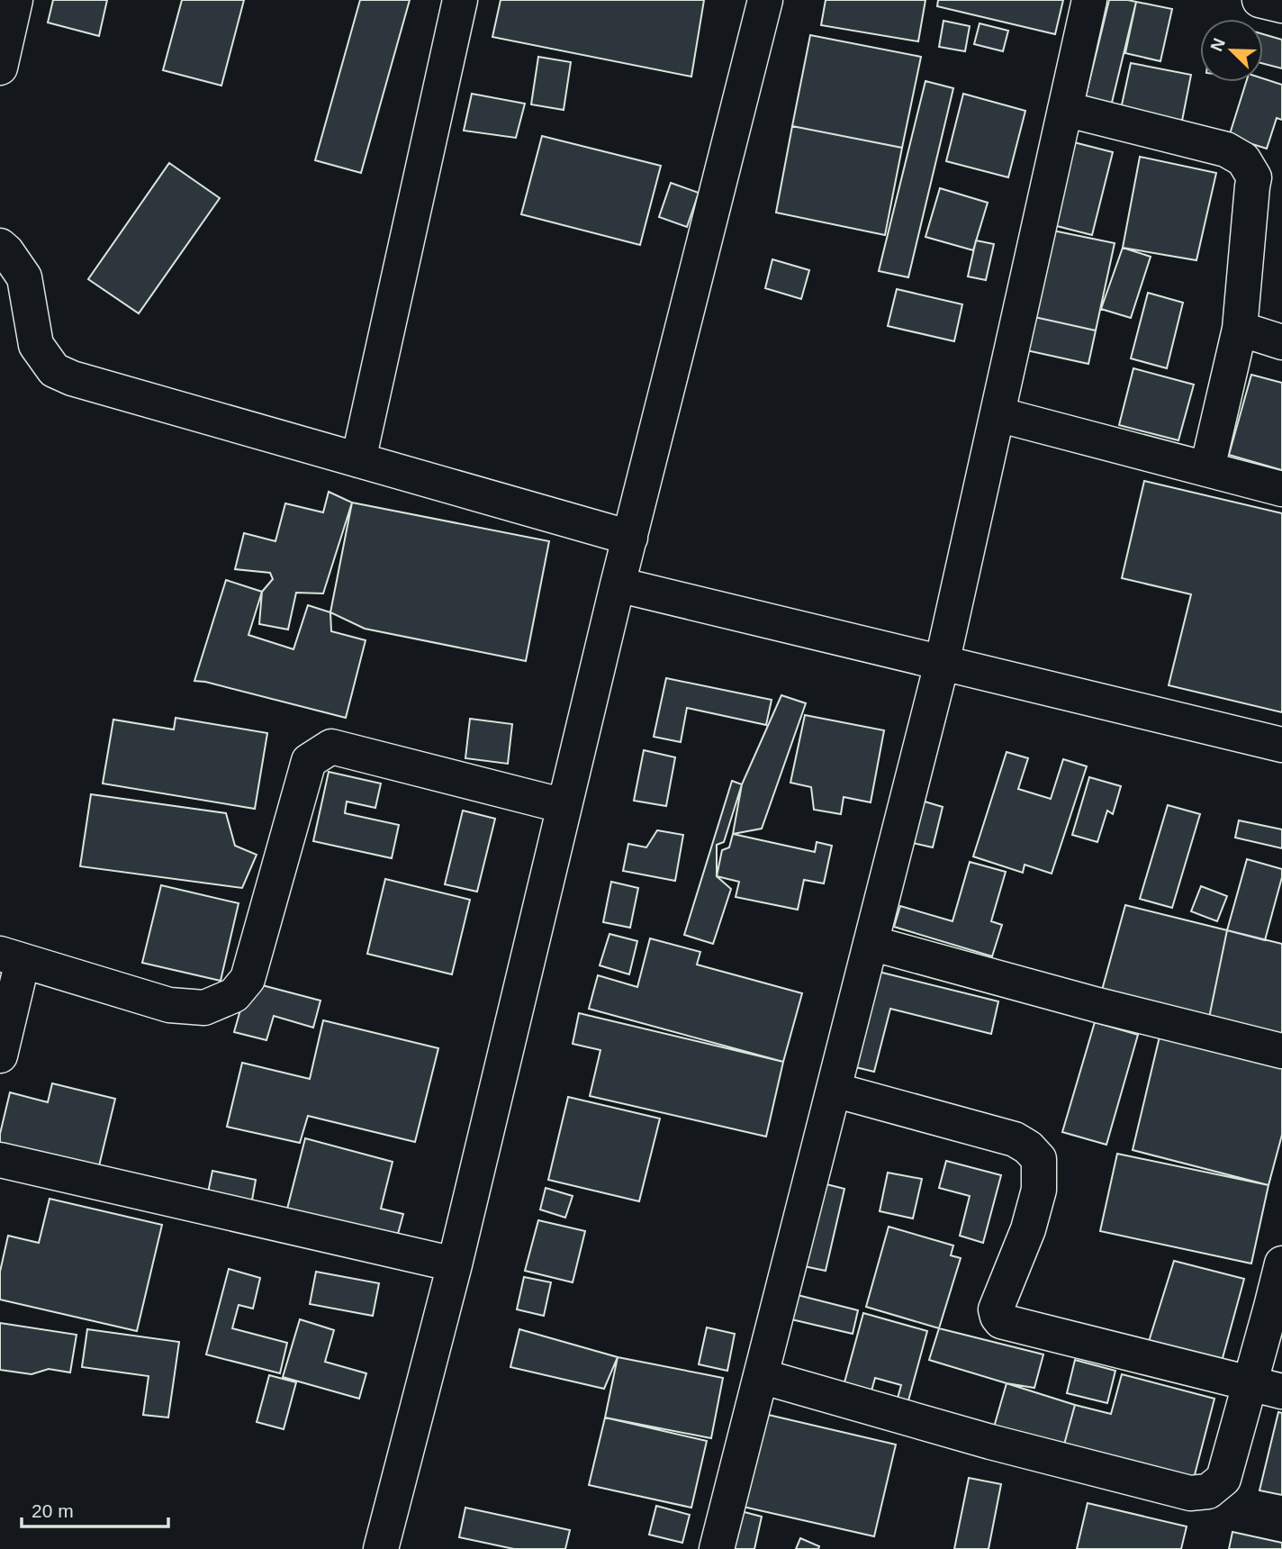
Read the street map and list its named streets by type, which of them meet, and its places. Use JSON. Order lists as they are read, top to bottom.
{
  "scale_bar": "20 m",
  "north": "top left"
}
